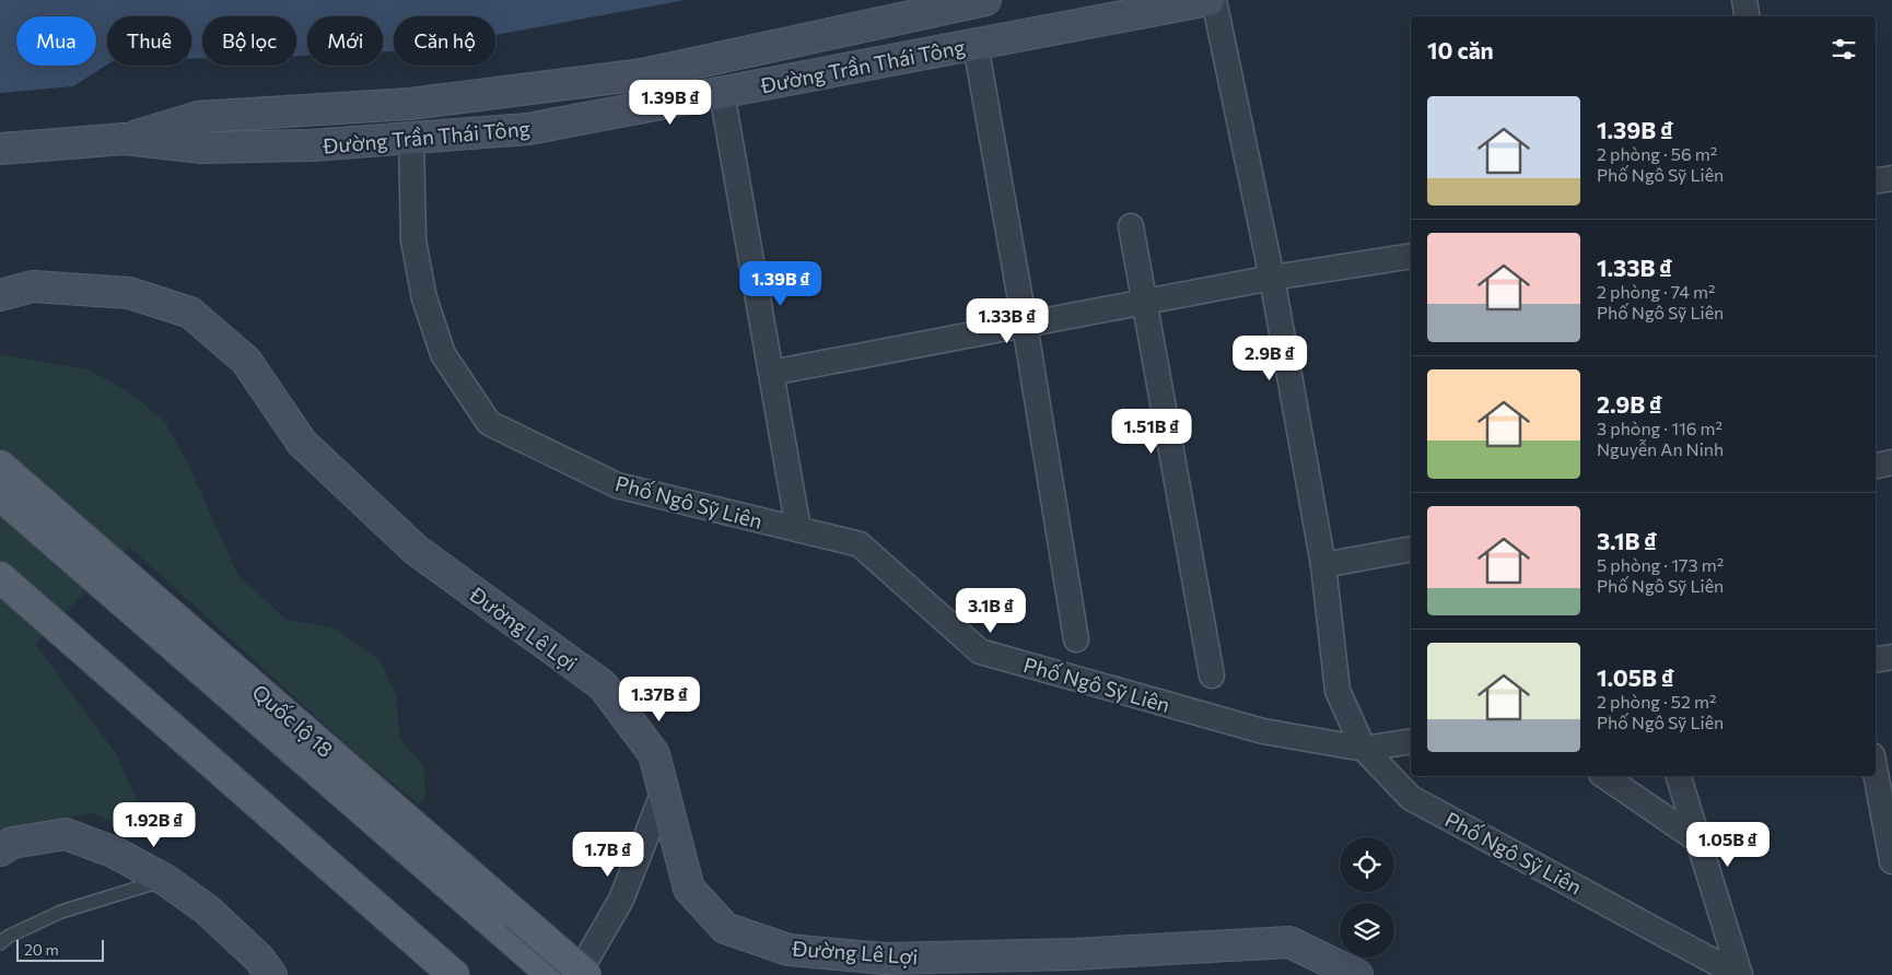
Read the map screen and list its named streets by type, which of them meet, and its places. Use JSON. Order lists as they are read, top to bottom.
{
  "streets": {
    "main road": ["Quốc lộ 18"],
    "street": ["Đường Trần Thái Tông", "Phố Ngô Sỹ Liên", "Đường Lê Lợi"]
  },
  "crossings": [
    ["Đường Trần Thái Tông", "Phố Ngô Sỹ Liên"]
  ],
  "scale_bar": "20 m",
  "page": {
    "chip": [
      "Mua",
      "Thuê",
      "Bộ lọc",
      "Mới",
      "Căn hộ"
    ],
    "heading": "10 căn",
    "price": [
      "1.39B ₫",
      "1.39B ₫",
      "1.33B ₫",
      "2.9B ₫",
      "1.51B ₫",
      "3.1B ₫",
      "1.37B ₫",
      "1.92B ₫",
      "1.05B ₫",
      "1.7B ₫"
    ],
    "list": [
      {
        "name": "1.39B ₫",
        "note": "2 phòng · 56 m² · Phố Ngô Sỹ Liên"
      },
      {
        "name": "1.33B ₫",
        "note": "2 phòng · 74 m² · Phố Ngô Sỹ Liên"
      },
      {
        "name": "2.9B ₫",
        "note": "3 phòng · 116 m² · Nguyễn An Ninh"
      },
      {
        "name": "3.1B ₫",
        "note": "5 phòng · 173 m² · Phố Ngô Sỹ Liên"
      },
      {
        "name": "1.05B ₫",
        "note": "2 phòng · 52 m² · Phố Ngô Sỹ Liên"
      }
    ],
    "scale": "20 m"
  }
}
